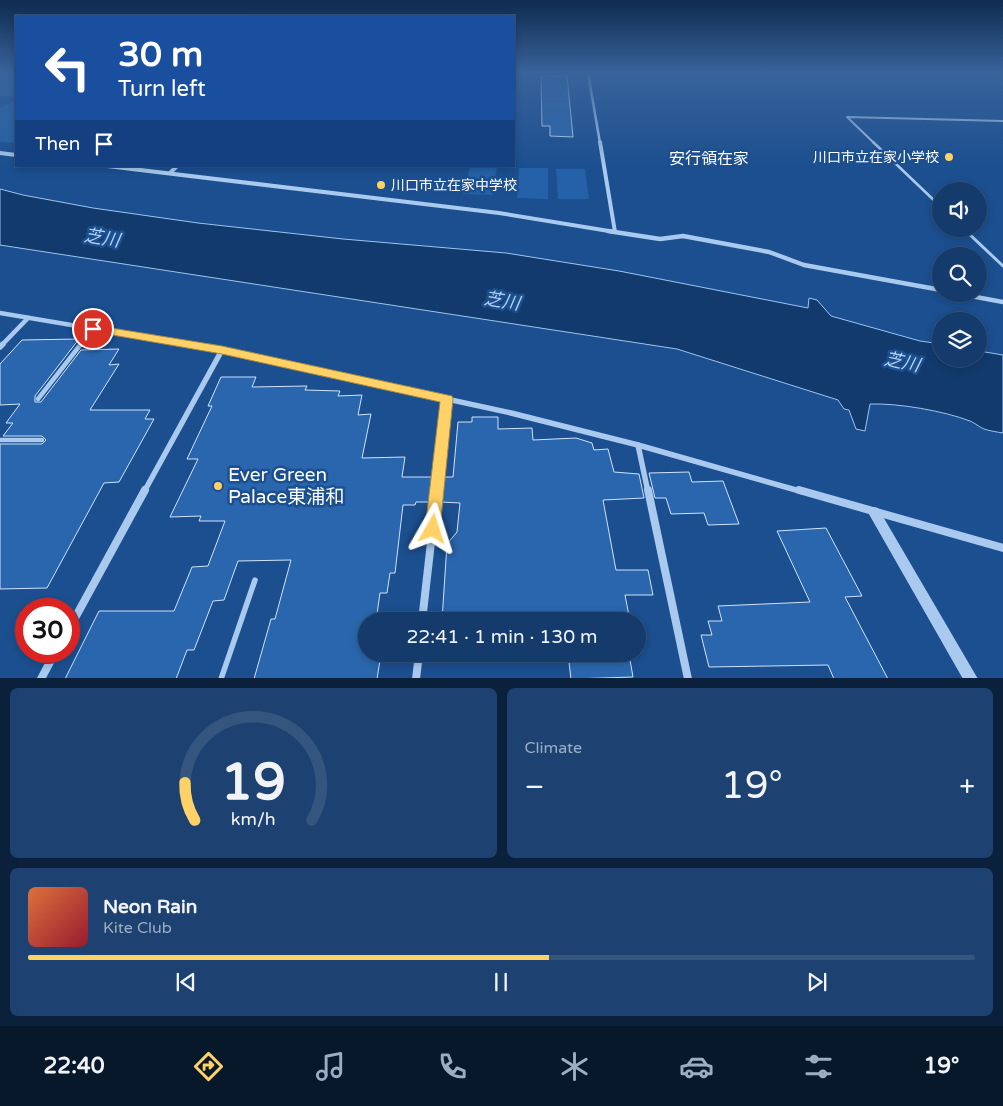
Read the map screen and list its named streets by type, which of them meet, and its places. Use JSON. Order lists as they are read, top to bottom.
{
  "districts": ["安行領在家"],
  "water": ["芝川"],
  "places": ["川口市立在家小学校", "川口市立在家中学校", "Ever Green Palace東浦和"],
  "page": {
    "turn": ["30 m", "Turn left"],
    "then": "Then",
    "limit": "30",
    "trip": "22:41 · 1 min · 130 m",
    "tile": "Climate",
    "heat": ["−", "19°", "+"],
    "song": ["Neon Rain", "Kite Club"],
    "tabs": ["22:40", "19°"],
    "gauge": ["19", "km/h"]
  }
}
